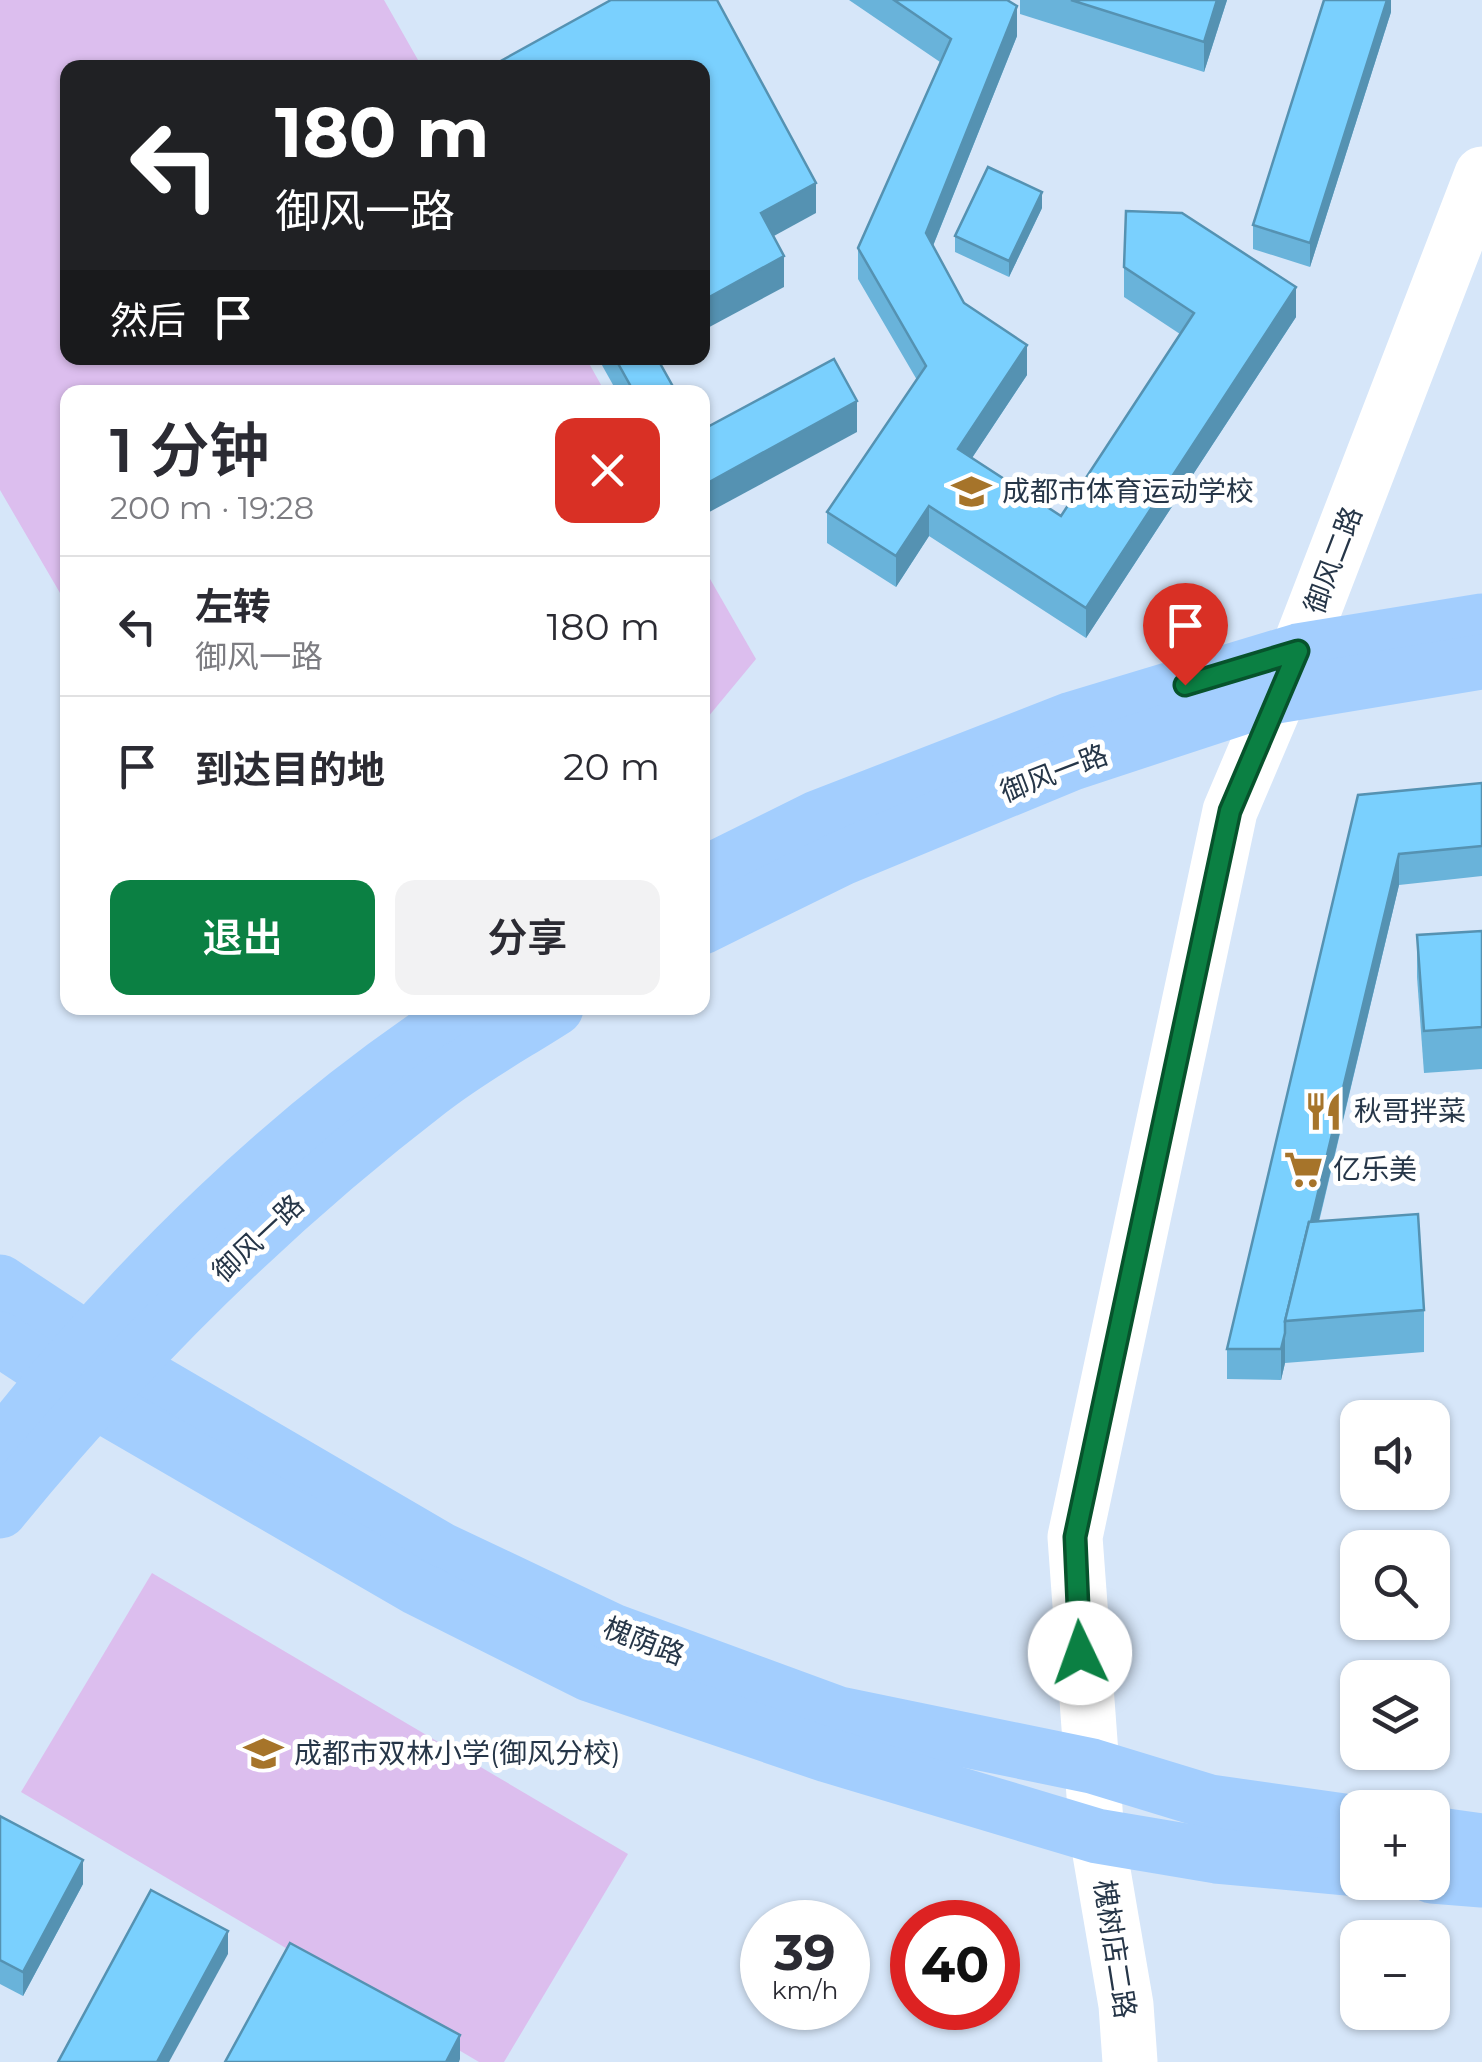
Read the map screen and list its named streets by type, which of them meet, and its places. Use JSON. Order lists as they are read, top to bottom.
{
  "streets": {
    "main road": ["御风一路", "槐荫路"],
    "street": ["御风二路", "槐树店二路"]
  },
  "crossings": [
    ["御风二路", "御风一路"],
    ["御风二路", "槐荫路"],
    ["御风二路", "槐树店二路"],
    ["御风一路", "槐荫路"],
    ["槐荫路", "槐树店二路"]
  ],
  "places": {
    "school or university": ["成都市体育运动学校", "成都市双林小学(御风分校)"],
    "restaurant": ["秋哥拌菜"],
    "supermarket": ["亿乐美"]
  },
  "page": {
    "turn": ["180 m", "御风一路"],
    "then": "然后",
    "heading": ["1 分钟", "200 m · 19:28"],
    "list": [
      {
        "name": "左转",
        "note": "御风一路",
        "value": "180 m"
      },
      {
        "name": "到达目的地",
        "value": "20 m"
      }
    ],
    "buttons": ["退出", "分享"],
    "map_buttons": ["+", "−"],
    "speed": "39 km/h",
    "limit": "40"
  }
}
